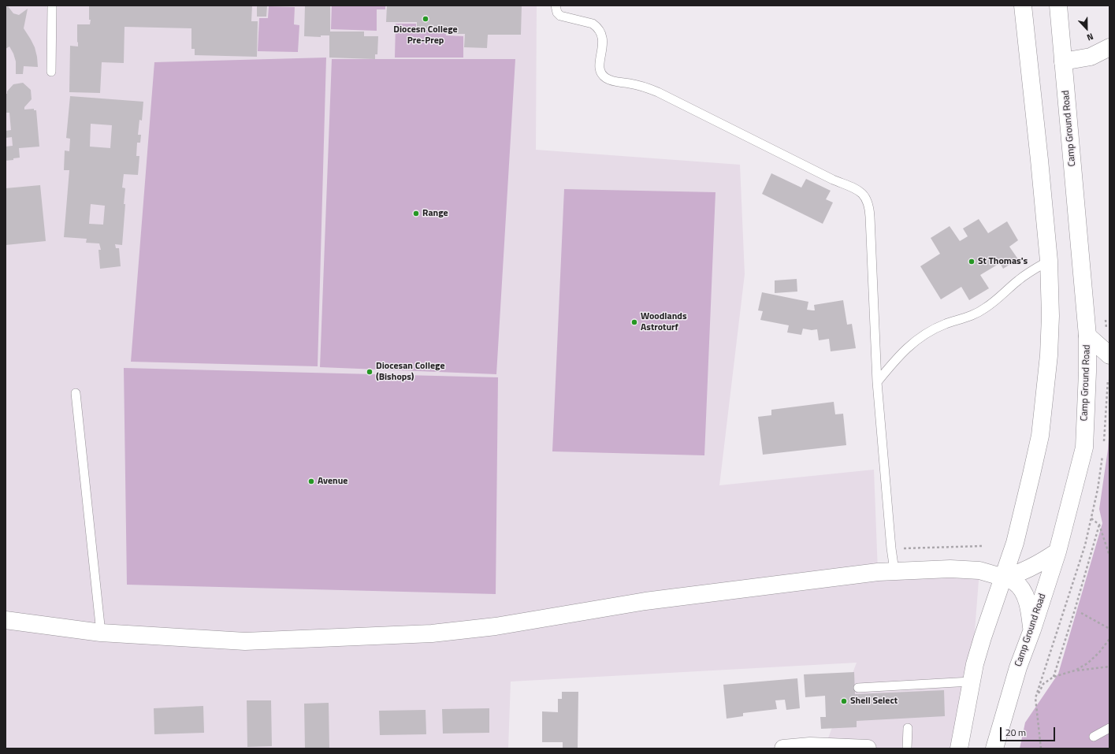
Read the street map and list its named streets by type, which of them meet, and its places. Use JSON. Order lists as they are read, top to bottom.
{
  "streets": {
    "main road": ["Camp Ground Road"]
  },
  "places": [
    "Diocesn College Pre-Prep",
    "Range",
    "St Thomas's",
    "Woodlands Astroturf",
    "Diocesan College (Bishops)",
    "Avenue",
    "Shell Select"
  ],
  "scale_bar": "20 m",
  "north": "bottom"
}
